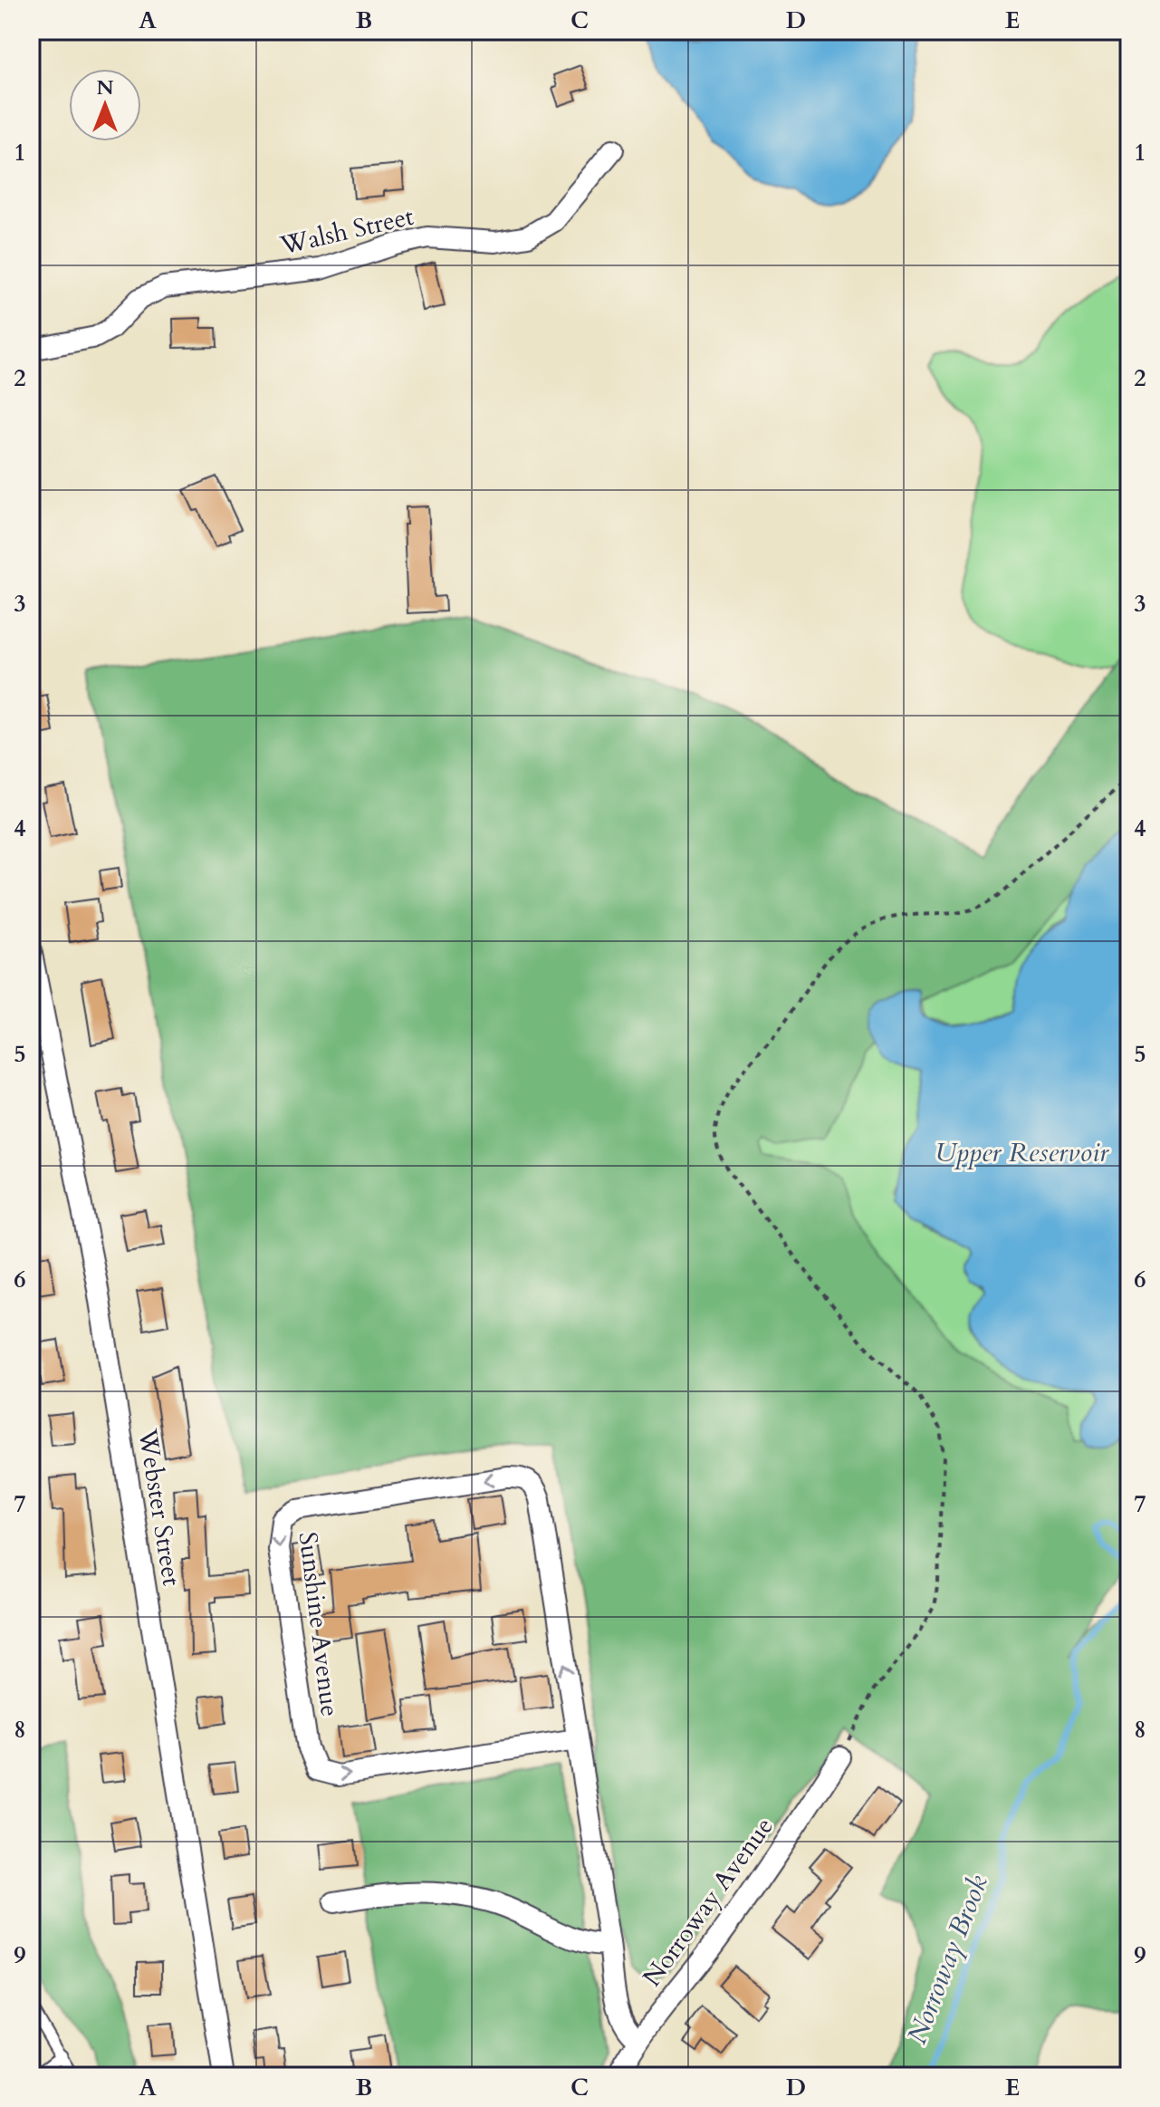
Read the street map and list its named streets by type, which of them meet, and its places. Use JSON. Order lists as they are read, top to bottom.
{
  "streets": {
    "street": [
      "Walsh Street",
      "Webster Street",
      "Sunshine Avenue",
      "Norroway Avenue"
    ]
  },
  "crossings": [
    ["Sunshine Avenue", "Norroway Avenue"]
  ],
  "water": ["Upper Reservoir", "Norroway Brook"],
  "north": "top",
  "grid": {
    "columns": [
      "A",
      "B",
      "C",
      "D",
      "E"
    ],
    "rows": [
      "1",
      "2",
      "3",
      "4",
      "5",
      "6",
      "7",
      "8",
      "9"
    ]
  }
}
